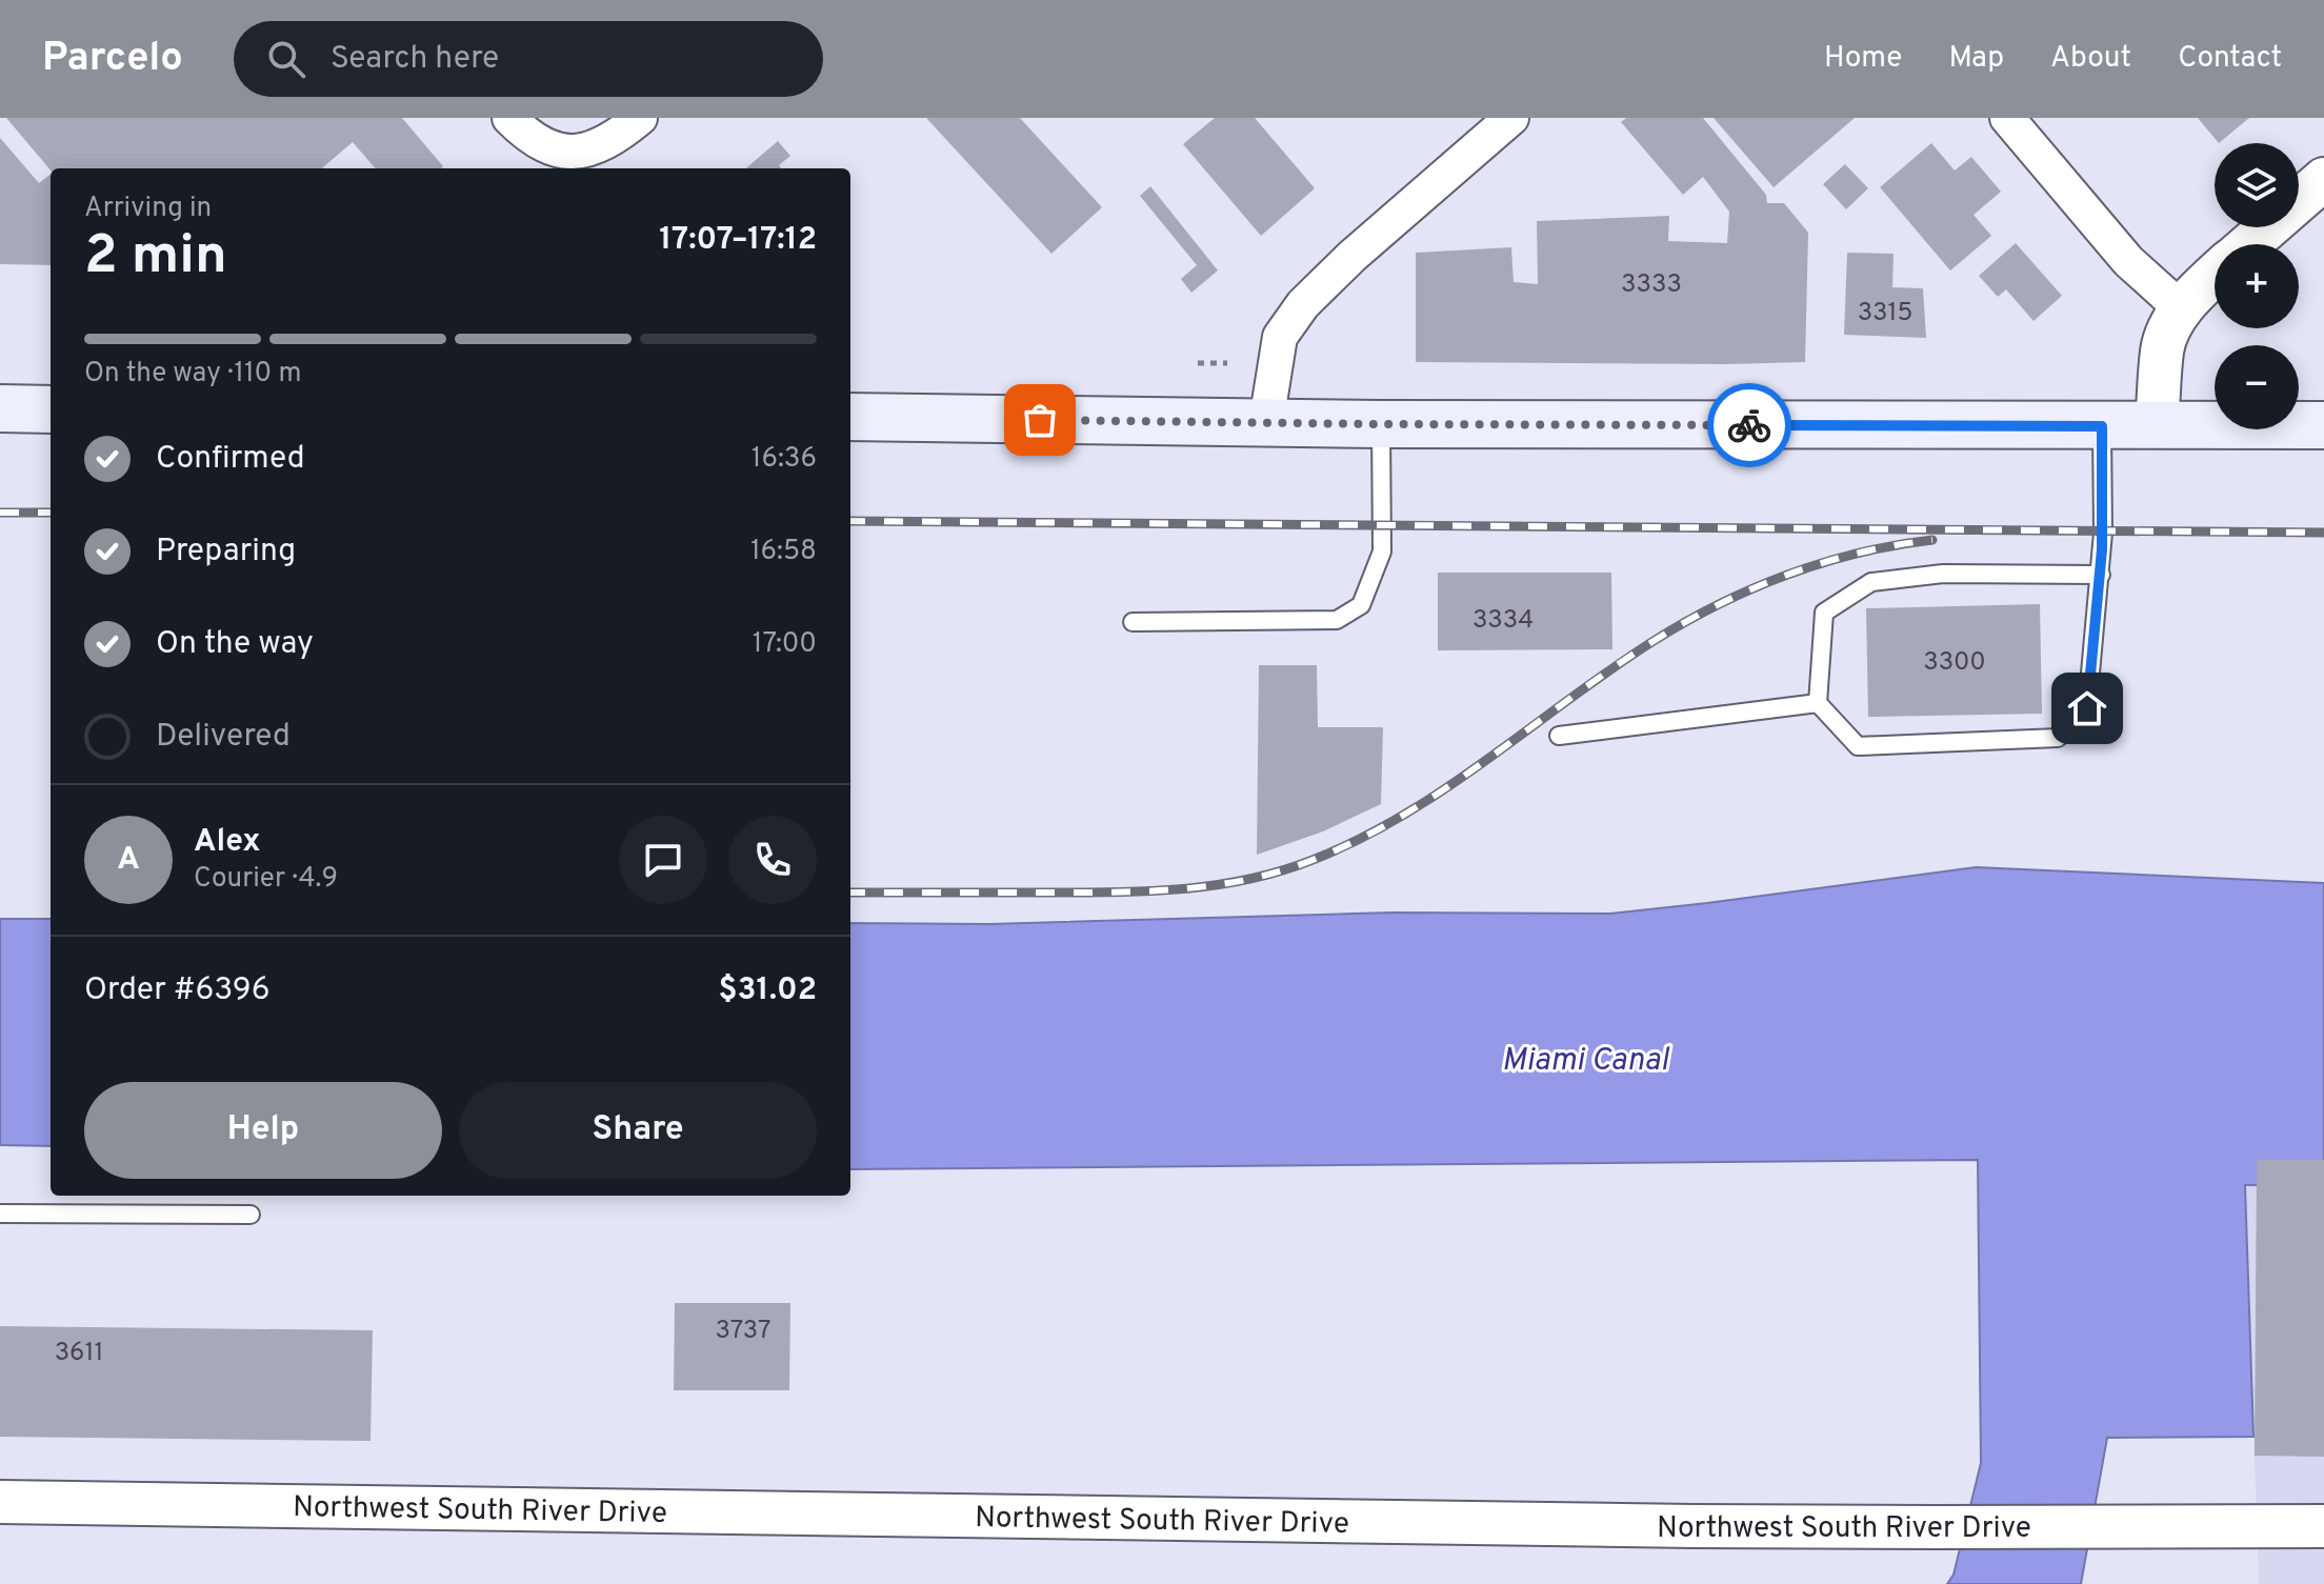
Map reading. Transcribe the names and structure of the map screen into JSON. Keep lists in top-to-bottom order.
{
  "streets": {
    "street": ["Northwest South River Drive"]
  },
  "water": ["Miami Canal"],
  "house_numbers": [
    "3333",
    "3315",
    "3334",
    "3300",
    "3737",
    "3611"
  ],
  "page": {
    "header": "Parcelo",
    "search": "Search here",
    "nav": [
      "Home",
      "Map",
      "About",
      "Contact"
    ],
    "map_buttons": ["+", "−"],
    "heading": ["2 min", "Arriving in", "17:07–17:12"],
    "panel": [
      "Alex",
      "Courier · 4.9",
      "Order #6396",
      "$31.02"
    ],
    "bar": "On the way · 110 m",
    "list": [
      ["Confirmed", "16:36"],
      ["Preparing", "16:58"],
      ["On the way", "17:00"],
      "Delivered"
    ],
    "round": "A",
    "buttons": ["Help", "Share"]
  }
}
